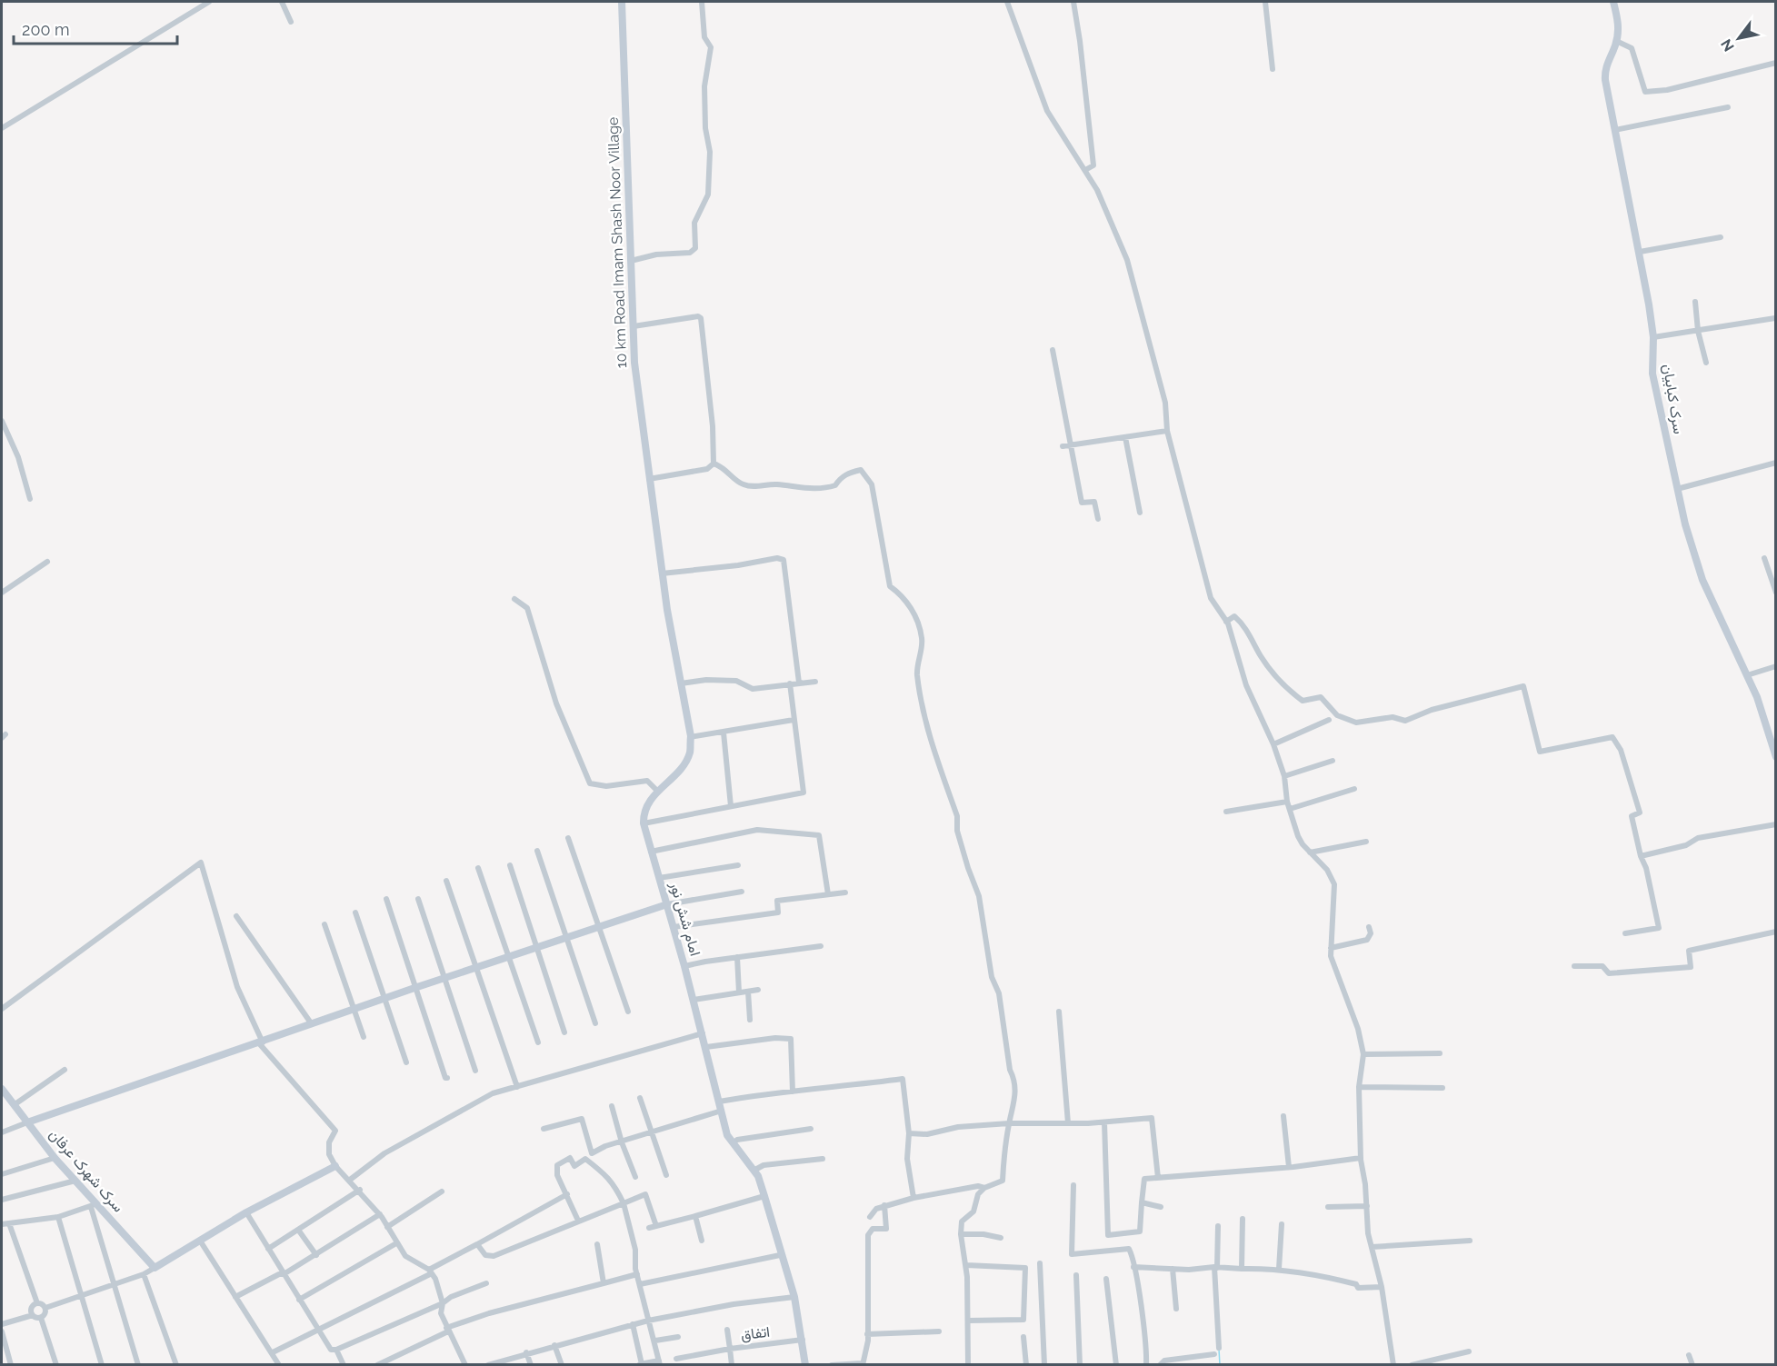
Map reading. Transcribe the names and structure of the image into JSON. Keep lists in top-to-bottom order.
{
  "streets": {
    "street": [
      "10 km Road Imam Shash Noor Village",
      "سرک کبابیان",
      "امام شش نور",
      "سرک شهرک عرفان",
      "اتفاق"
    ]
  },
  "crossings": [
    ["امام شش نور", "اتفاق"]
  ],
  "scale_bar": "200 m",
  "north": "bottom left"
}
